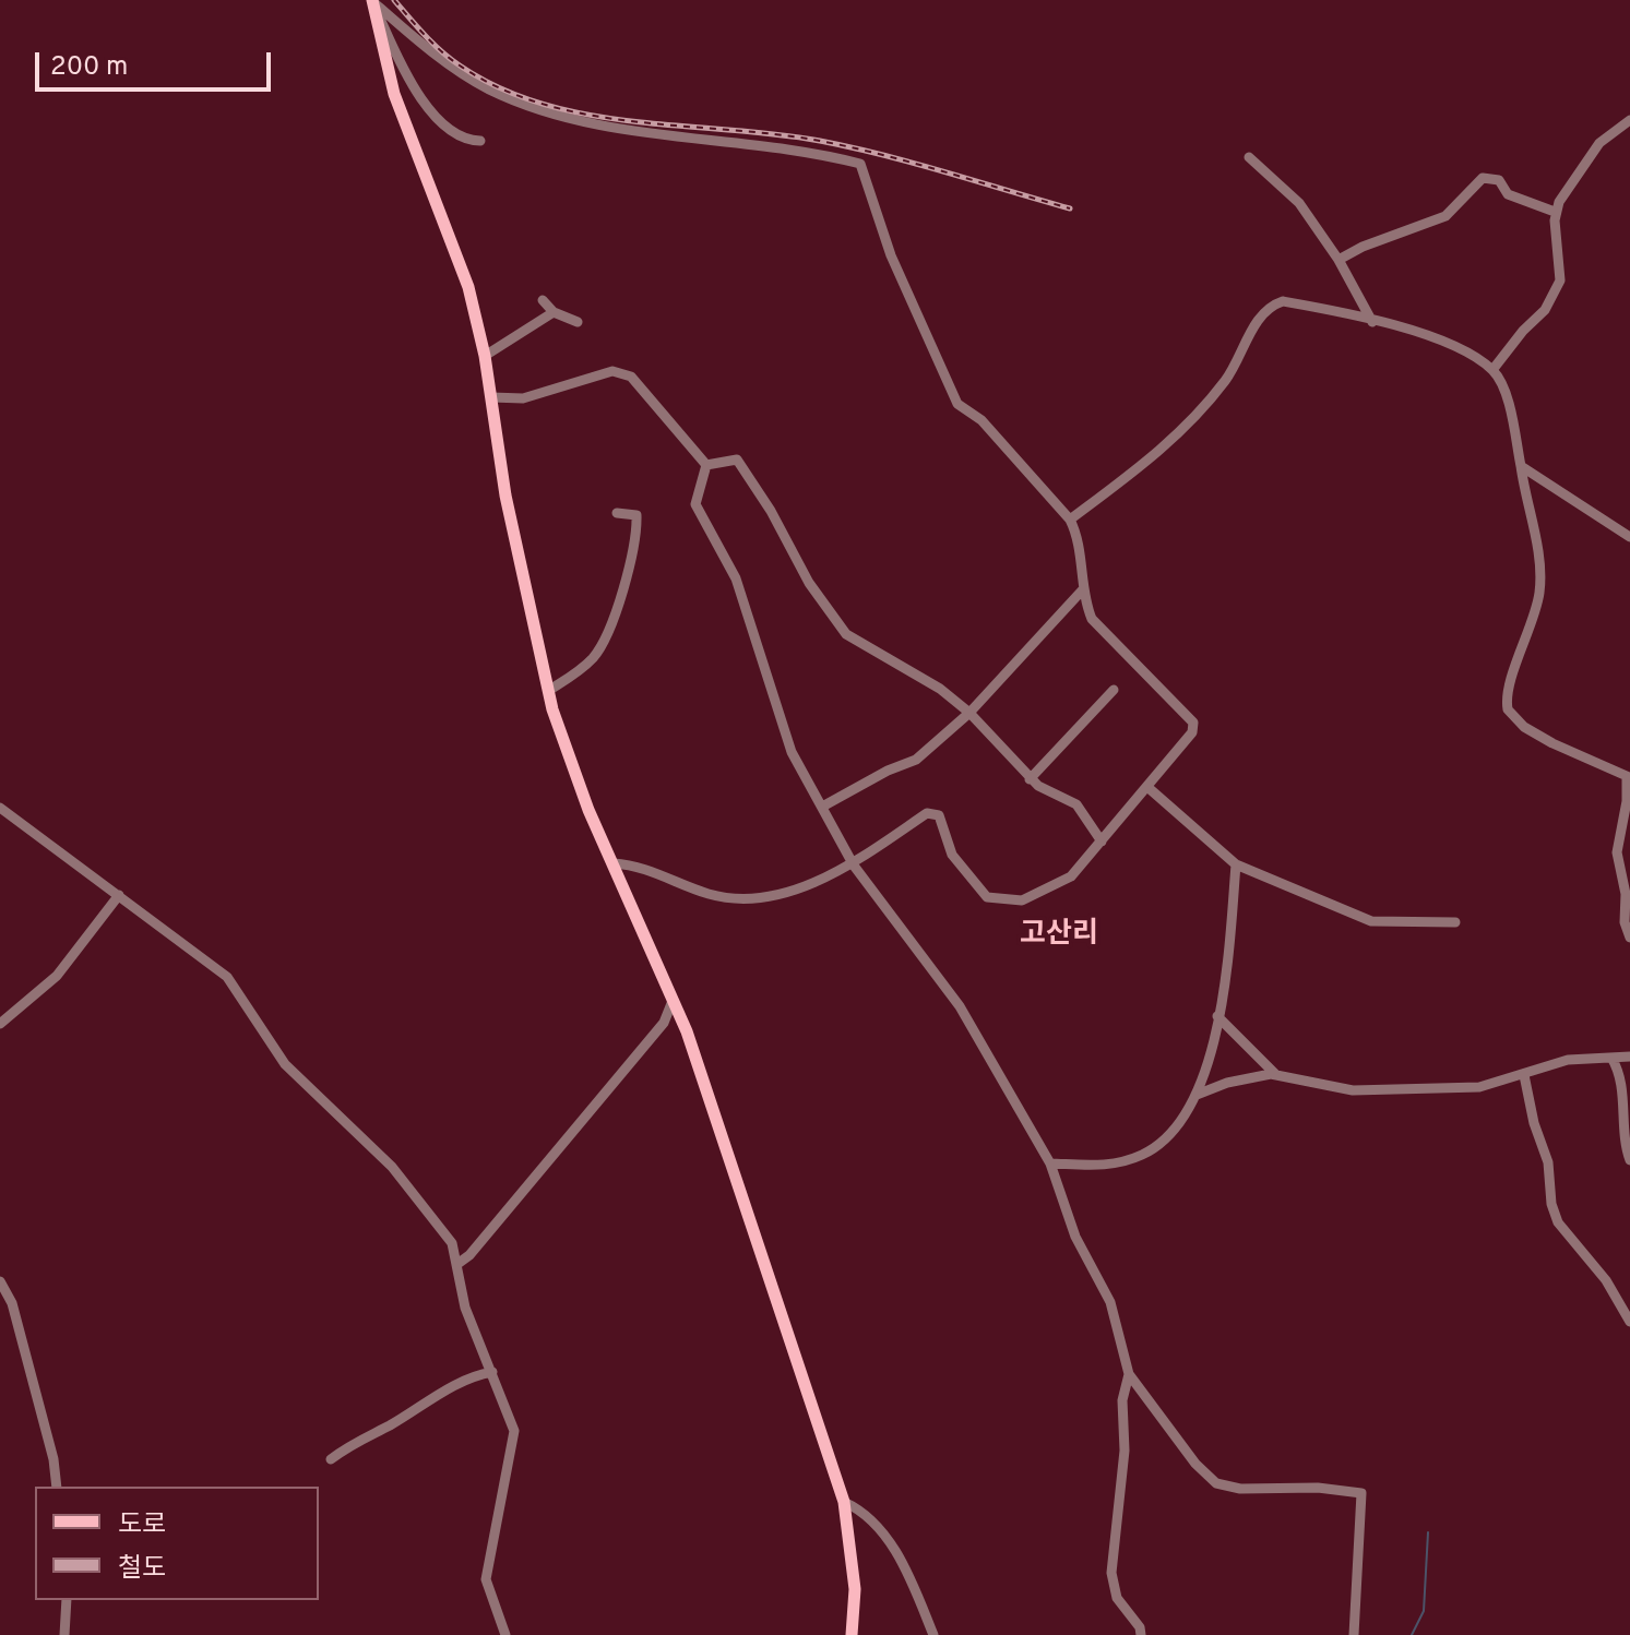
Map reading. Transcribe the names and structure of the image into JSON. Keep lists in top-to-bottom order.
{
  "districts": ["고산리"],
  "legend": ["도로", "철도"],
  "scale_bar": "200 m"
}
